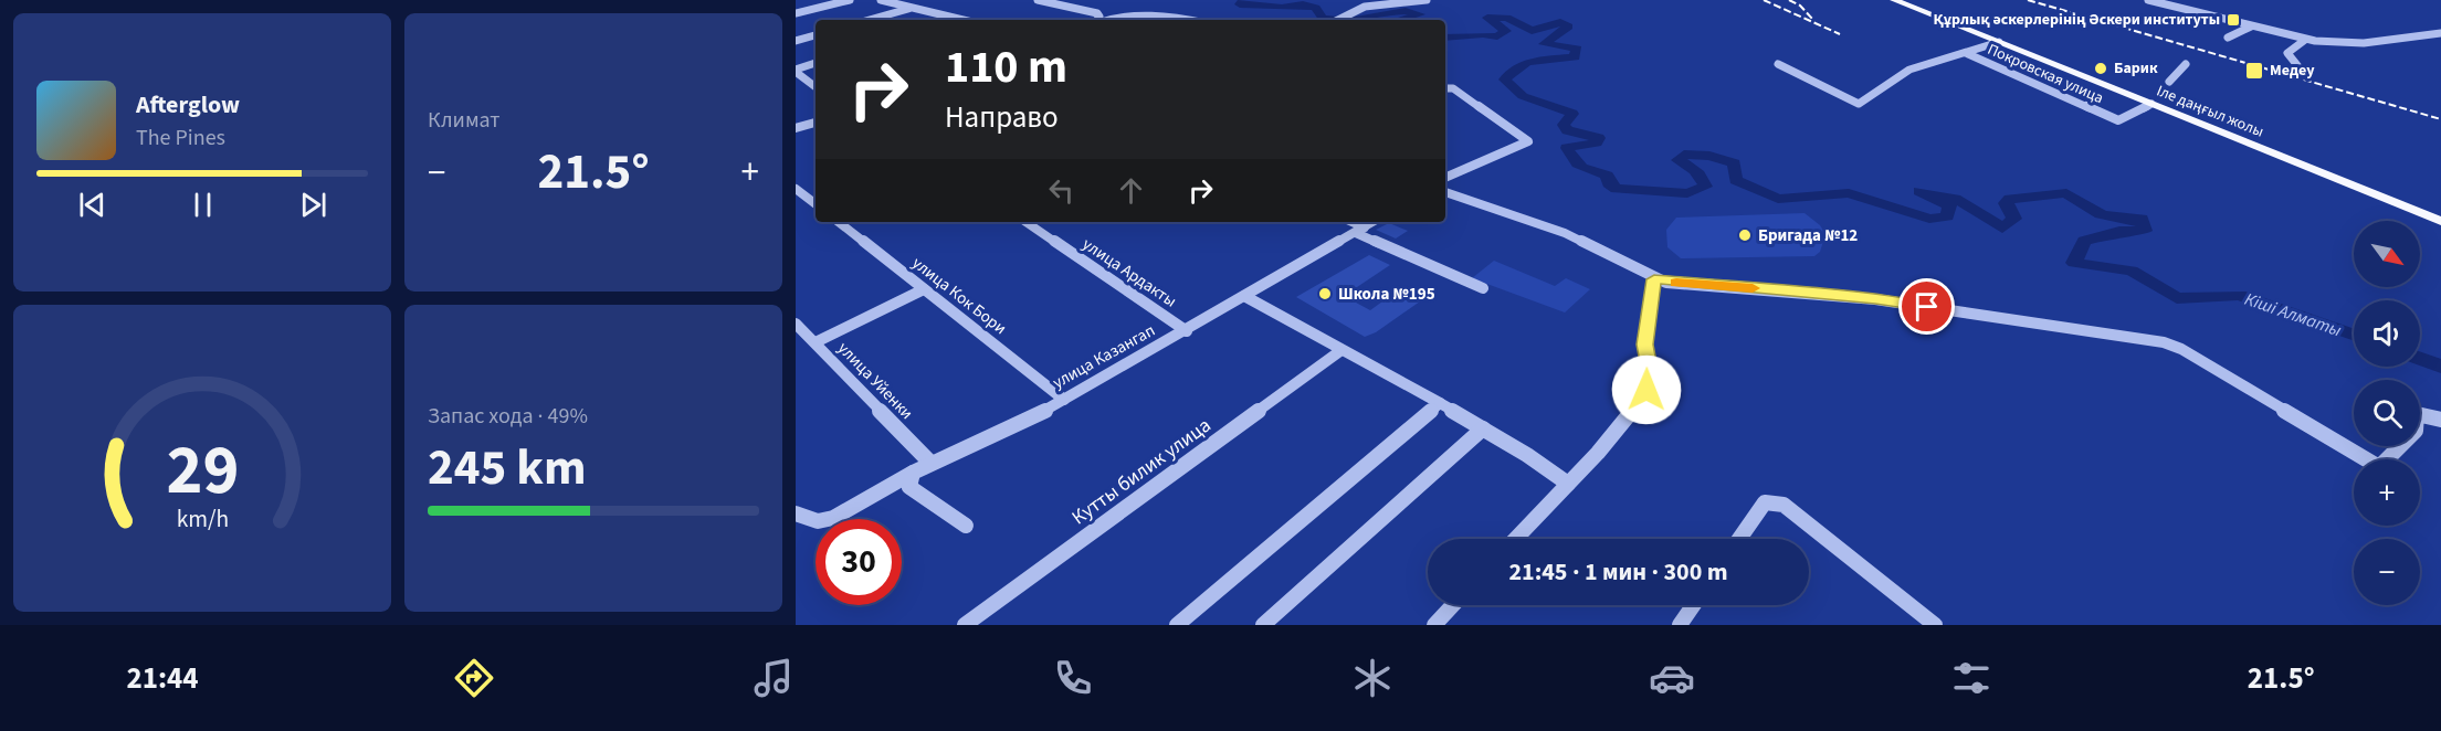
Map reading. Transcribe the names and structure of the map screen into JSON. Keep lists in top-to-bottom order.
{
  "streets": {
    "main road": ["Іле даңғыл жолы"],
    "street": [
      "Покровская улица",
      "улица Ардакты",
      "улица Кок Бори",
      "улица Казангап",
      "улица Уйенки",
      "Кутты билик улица"
    ]
  },
  "crossings": [
    ["Покровская улица", "Іле даңғыл жолы"],
    ["улица Ардакты", "улица Казангап"],
    ["улица Кок Бори", "улица Казангап"],
    ["улица Казангап", "улица Уйенки"]
  ],
  "water": ["Кіші Алматы"],
  "places": {
    "transit": ["Құрлық әскерлерінің Әскери институты", "Медеу"],
    "other": ["Барик", "Бригада №12", "Школа №195"]
  },
  "north": "bottom right",
  "page": {
    "tile": [
      "Климат",
      ["Запас хода · 49%", "245 km"]
    ],
    "turn": ["110 m", "Направо"],
    "song": ["Afterglow", "The Pines"],
    "heat": ["−", "21.5°", "+"],
    "map_buttons": ["+", "−"],
    "limit": "30",
    "trip": "21:45 · 1 мин · 300 m",
    "tabs": ["21:44", "21.5°"],
    "gauge": ["29", "km/h"]
  }
}
